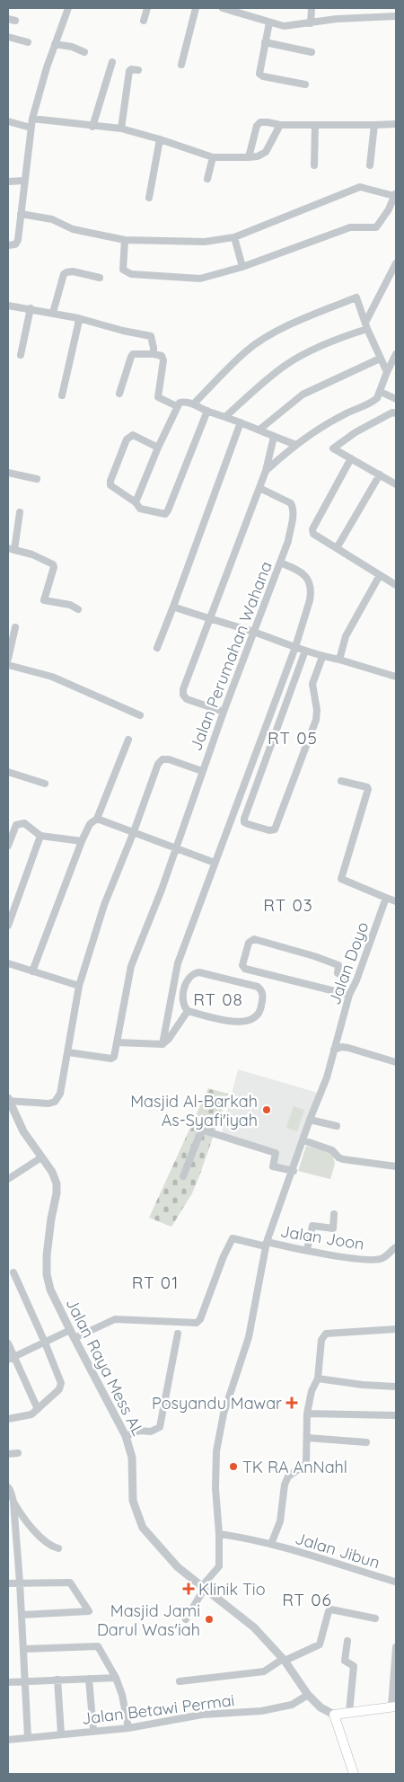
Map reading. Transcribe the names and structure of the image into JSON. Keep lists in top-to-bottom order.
{
  "streets": {
    "street": [
      "Jalan Perumahan Wahana",
      "Jalan Doyo",
      "Jalan Joon",
      "Jalan Raya Mess AL",
      "Jalan Jibun",
      "Jalan Betawi Permai"
    ]
  },
  "crossings": [
    ["Jalan Doyo", "Jalan Joon"],
    ["Jalan Doyo", "Jalan Raya Mess AL"],
    ["Jalan Doyo", "Jalan Jibun"],
    ["Jalan Joon", "Jalan Raya Mess AL"],
    ["Jalan Raya Mess AL", "Jalan Betawi Permai"]
  ],
  "districts": [
    "RT 05",
    "RT 03",
    "RT 08",
    "RT 01",
    "RT 06"
  ],
  "places": {
    "other": ["Masjid Al-Barkah As-Syafi'iyah", "TK RA AnNahl", "Masjid Jami Darul Was'iah"],
    "health": ["Posyandu Mawar", "Klinik Tio"]
  }
}
